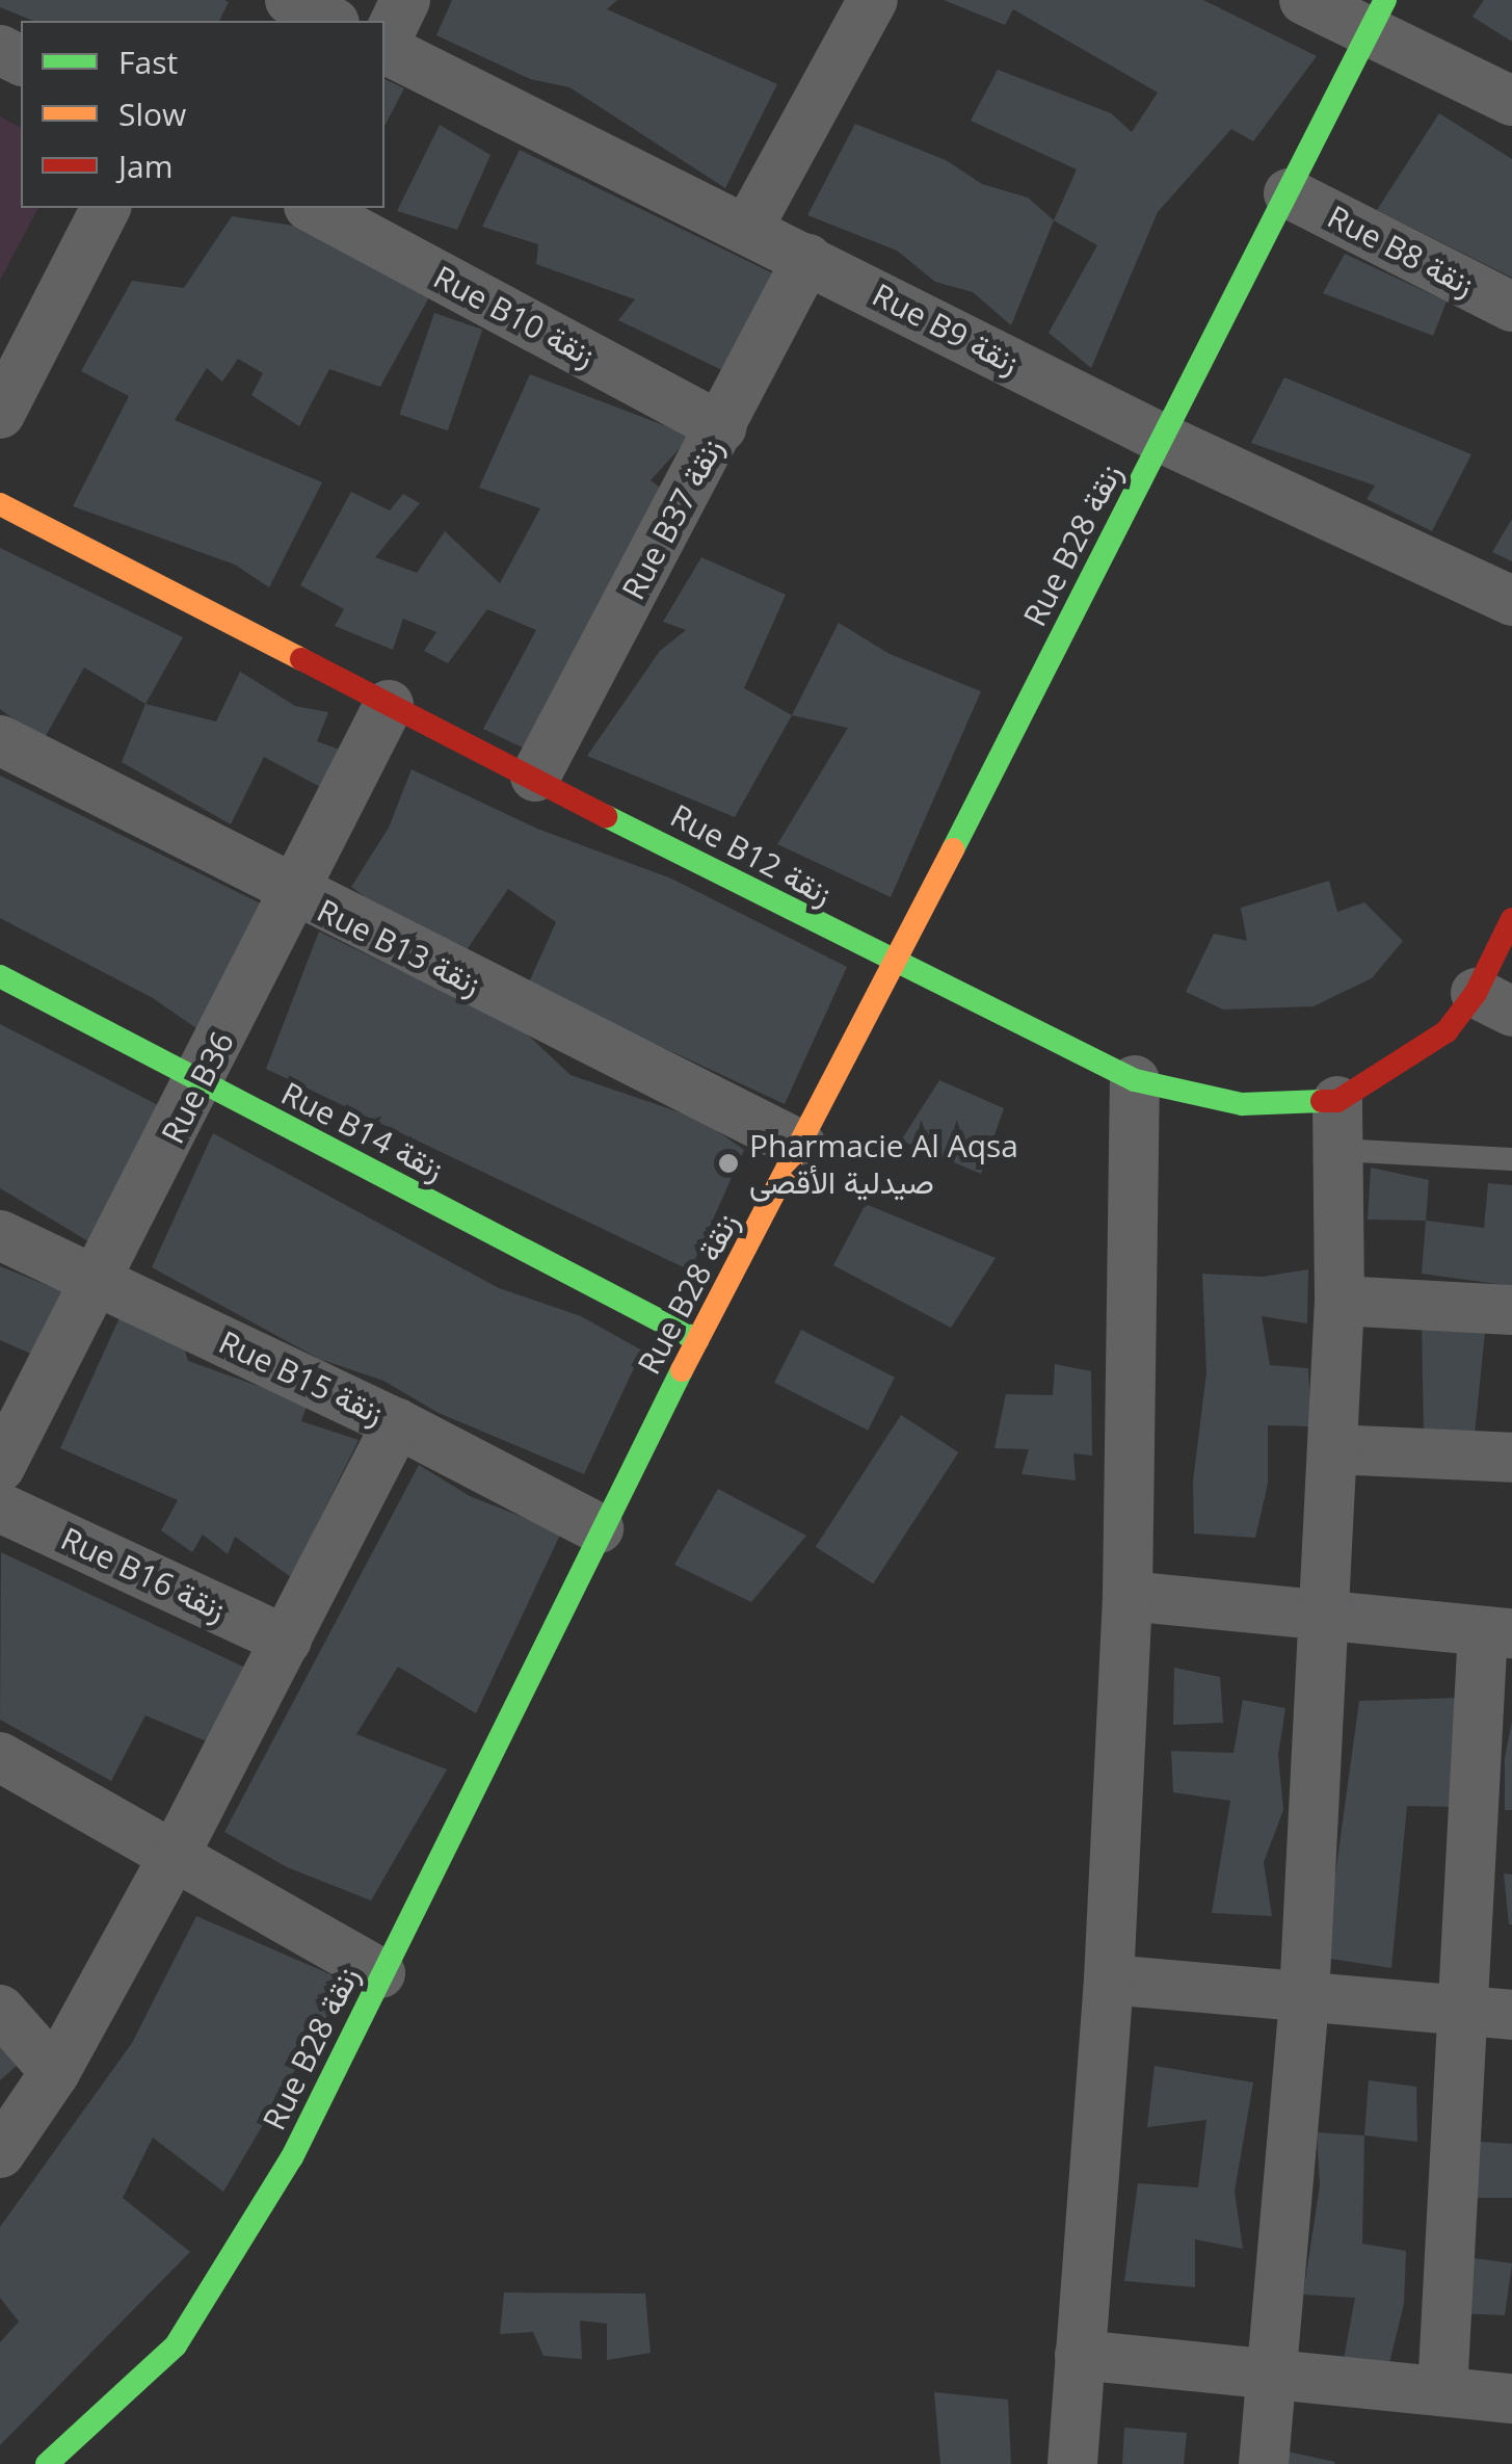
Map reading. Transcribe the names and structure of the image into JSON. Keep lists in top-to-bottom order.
{
  "streets": {
    "street": [
      "Rue B8 زنقة",
      "Rue B10 زنقة",
      "Rue B9 زنقة",
      "Rue B37 زنقة",
      "Rue B28 زنقة",
      "Rue B12 زنقة",
      "Rue B13 زنقة",
      "Rue B36",
      "Rue B14 زنقة",
      "Rue B15 زنقة",
      "Rue B16 زنقة"
    ]
  },
  "crossings": [
    ["Rue B8 زنقة", "Rue B28 زنقة"],
    ["Rue B10 زنقة", "Rue B37 زنقة"],
    ["Rue B9 زنقة", "Rue B37 زنقة"],
    ["Rue B9 زنقة", "Rue B28 زنقة"],
    ["Rue B37 زنقة", "Rue B12 زنقة"],
    ["Rue B28 زنقة", "Rue B12 زنقة"],
    ["Rue B28 زنقة", "Rue B13 زنقة"],
    ["Rue B28 زنقة", "Rue B14 زنقة"],
    ["Rue B28 زنقة", "Rue B15 زنقة"],
    ["Rue B12 زنقة", "Rue B36"],
    ["Rue B13 زنقة", "Rue B36"],
    ["Rue B36", "Rue B14 زنقة"],
    ["Rue B36", "Rue B15 زنقة"]
  ],
  "places": ["Pharmacie Al Aqsa صيدلية الأقصى"],
  "legend": ["Fast", "Slow", "Jam"]
}
